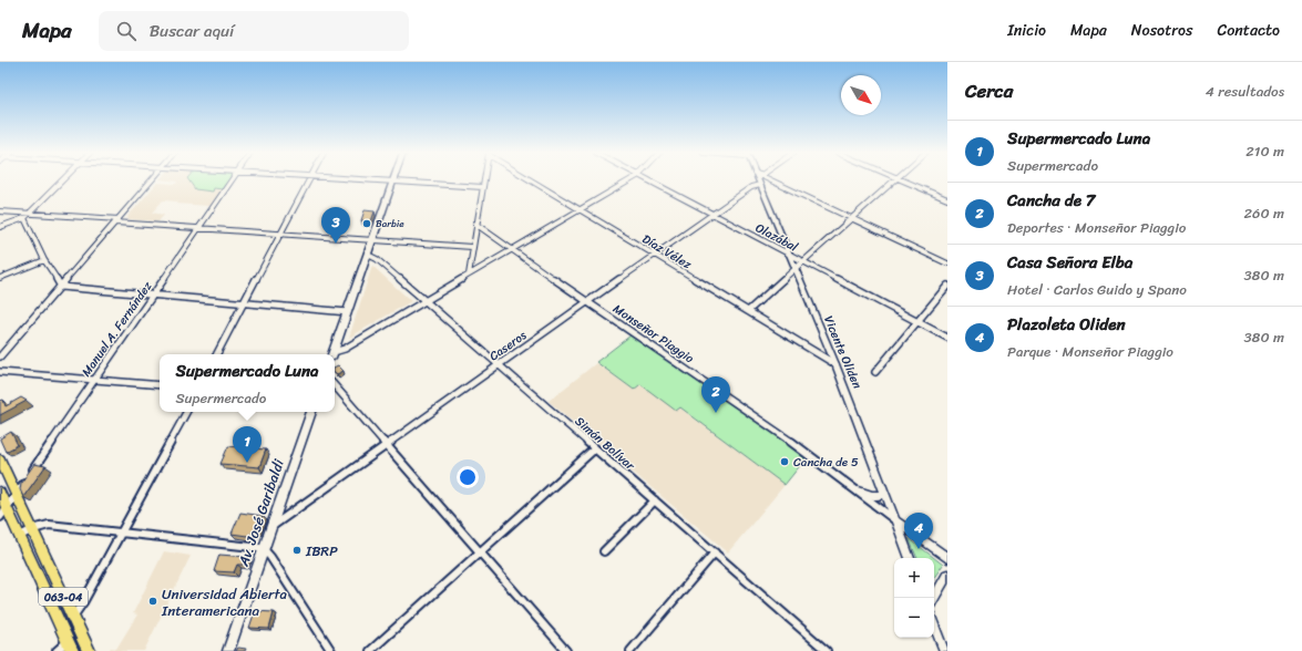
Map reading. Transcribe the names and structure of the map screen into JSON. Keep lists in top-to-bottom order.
{
  "streets": {
    "main road": ["Av. José Garibaldi", "063-04"],
    "street": [
      "Olazábal",
      "Díaz Vélez",
      "Manuel A. Fernández",
      "Monseñor Piaggio",
      "Caseros",
      "Vicente Oliden",
      "Simón Bolívar"
    ]
  },
  "crossings": [
    ["Olazábal", "Caseros"],
    ["Olazábal", "Vicente Oliden"],
    ["Díaz Vélez", "Caseros"],
    ["Díaz Vélez", "Vicente Oliden"],
    ["Monseñor Piaggio", "Caseros"],
    ["Monseñor Piaggio", "Vicente Oliden"],
    ["Caseros", "Simón Bolívar"],
    ["Caseros", "Av. José Garibaldi"]
  ],
  "places": [
    "Barbie",
    "Cancha de 5",
    "IBRP",
    "Universidad Abierta Interamericana"
  ],
  "north": "bottom right",
  "page": {
    "header": "Mapa",
    "search": "Buscar aquí",
    "nav": [
      "Inicio",
      "Mapa",
      "Nosotros",
      "Contacto"
    ],
    "heading": ["Cerca", "4 resultados"],
    "list": [
      {
        "mark": "1",
        "name": "Supermercado Luna",
        "note": "Supermercado",
        "value": "210 m"
      },
      {
        "mark": "2",
        "name": "Cancha de 7",
        "note": "Deportes · Monseñor Piaggio",
        "value": "260 m"
      },
      {
        "mark": "3",
        "name": "Casa Señora Elba",
        "note": "Hotel · Carlos Guido y Spano",
        "value": "380 m"
      },
      {
        "mark": "4",
        "name": "Plazoleta Oliden",
        "note": "Parque · Monseñor Piaggio",
        "value": "380 m"
      }
    ],
    "pins": [
      "3",
      "2",
      "1",
      "4"
    ],
    "popup": ["Supermercado Luna", "Supermercado"],
    "map_buttons": ["+", "−"]
  }
}
